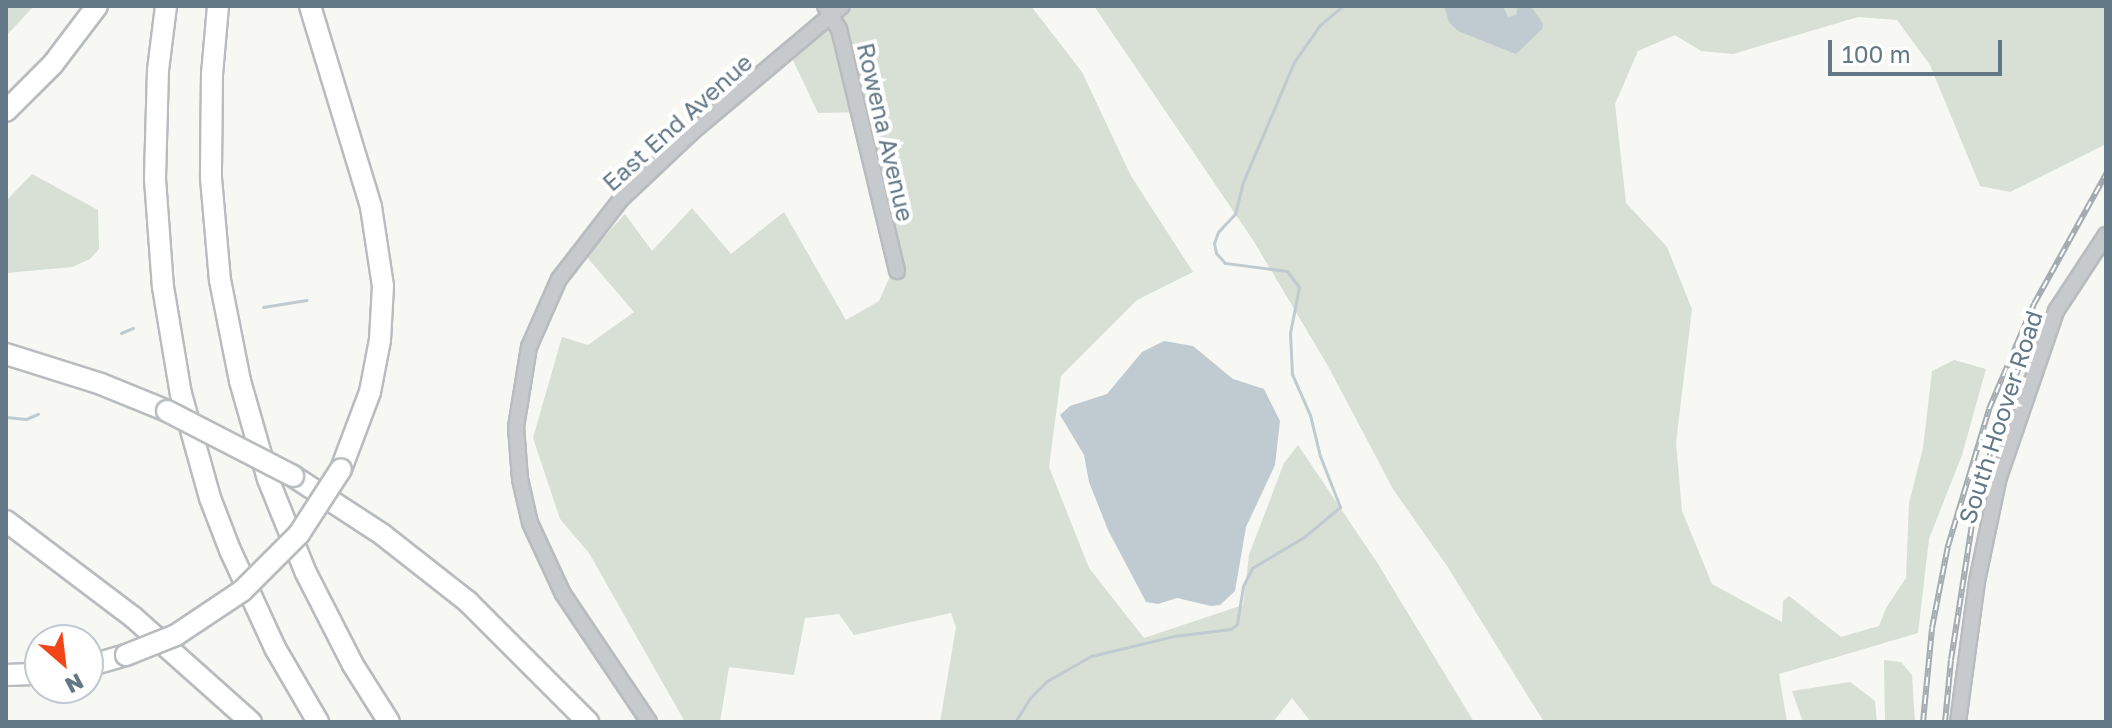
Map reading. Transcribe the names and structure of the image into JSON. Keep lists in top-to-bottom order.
{
  "streets": {
    "street": ["East End Avenue", "Rowena Avenue", "South Hoover Road"]
  },
  "crossings": [
    ["East End Avenue", "Rowena Avenue"]
  ],
  "scale_bar": "100 m",
  "north": "bottom right"
}
